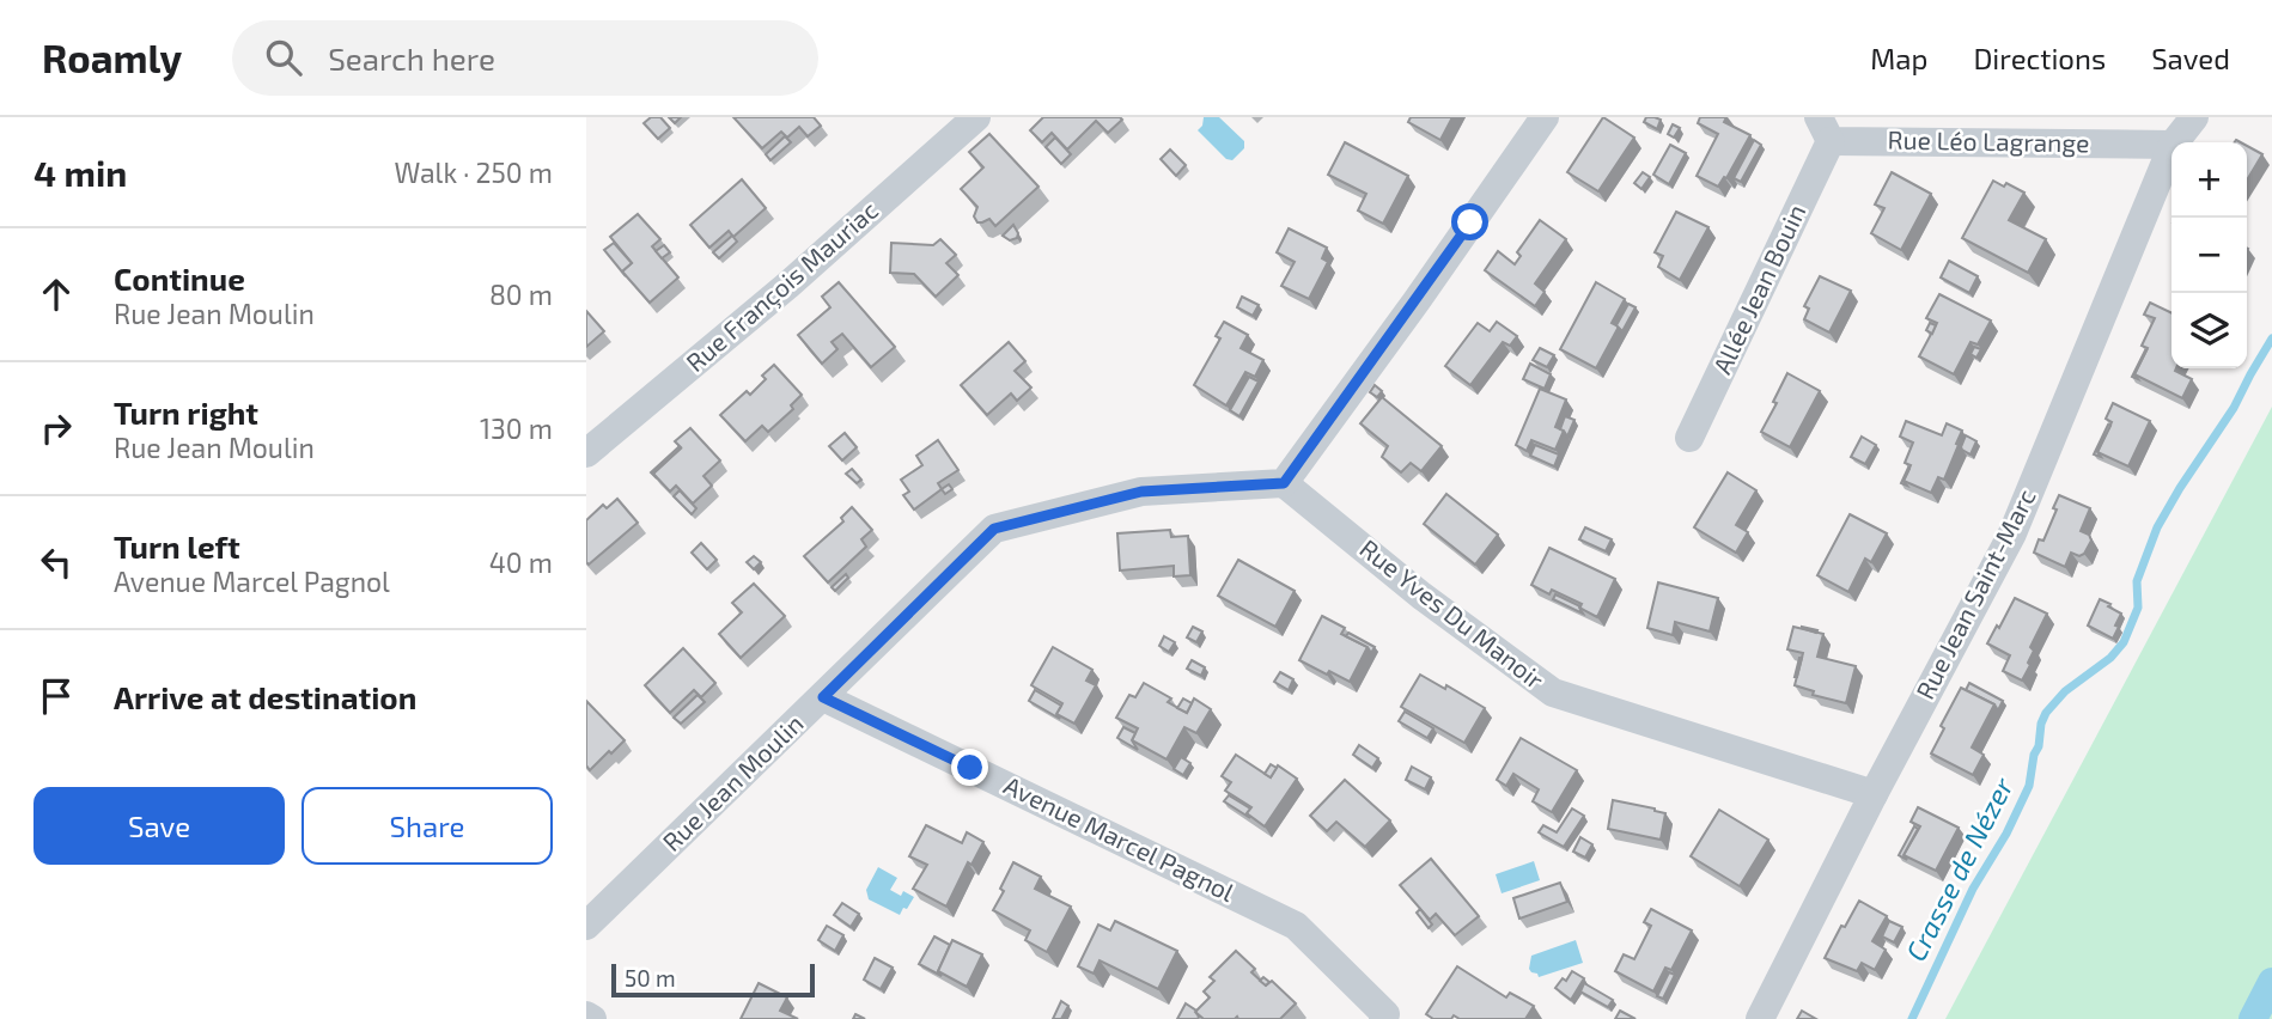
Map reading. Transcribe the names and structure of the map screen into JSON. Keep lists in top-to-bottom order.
{
  "streets": {
    "street": [
      "Rue Léo Lagrange",
      "Rue François Mauriac",
      "Allée Jean Bouin",
      "Rue Jean Saint-Marc",
      "Rue Yves Du Manoir",
      "Rue Jean Moulin",
      "Avenue Marcel Pagnol"
    ]
  },
  "crossings": [
    ["Rue Léo Lagrange", "Allée Jean Bouin"],
    ["Rue Jean Saint-Marc", "Rue Yves Du Manoir"],
    ["Rue Yves Du Manoir", "Rue Jean Moulin"],
    ["Rue Jean Moulin", "Avenue Marcel Pagnol"]
  ],
  "water": ["Crasse de Nézer"],
  "scale_bar": "50 m",
  "page": {
    "header": "Roamly",
    "search": "Search here",
    "nav": ["Map", "Directions", "Saved"],
    "heading": ["4 min", "Walk · 250 m"],
    "map_buttons": ["+", "−"],
    "list": [
      ["Continue", "Rue Jean Moulin", "80 m"],
      ["Turn right", "Rue Jean Moulin", "130 m"],
      ["Turn left", "Avenue Marcel Pagnol", "40 m"],
      "Arrive at destination"
    ],
    "buttons": ["Save", "Share"],
    "scale": "50 m"
  }
}
